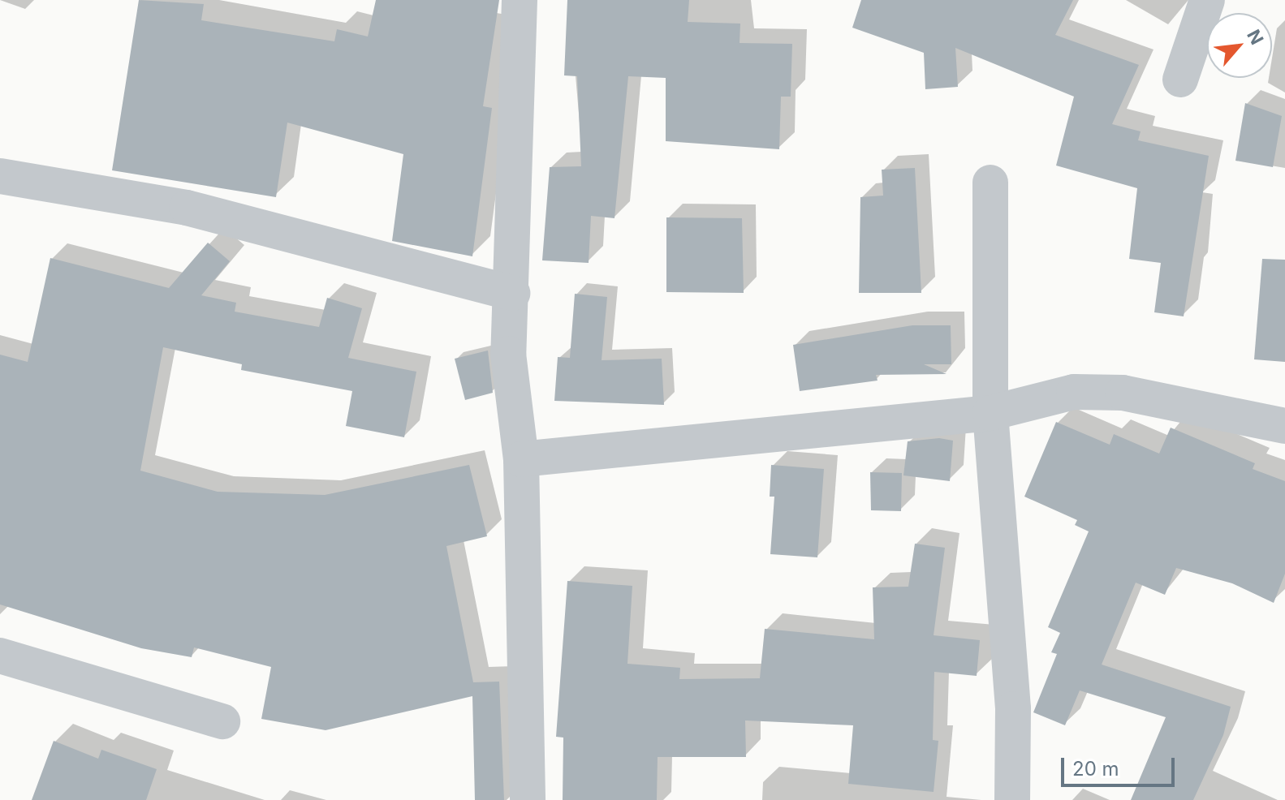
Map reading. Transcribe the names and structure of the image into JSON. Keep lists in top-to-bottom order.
{
  "scale_bar": "20 m",
  "north": "top right"
}
